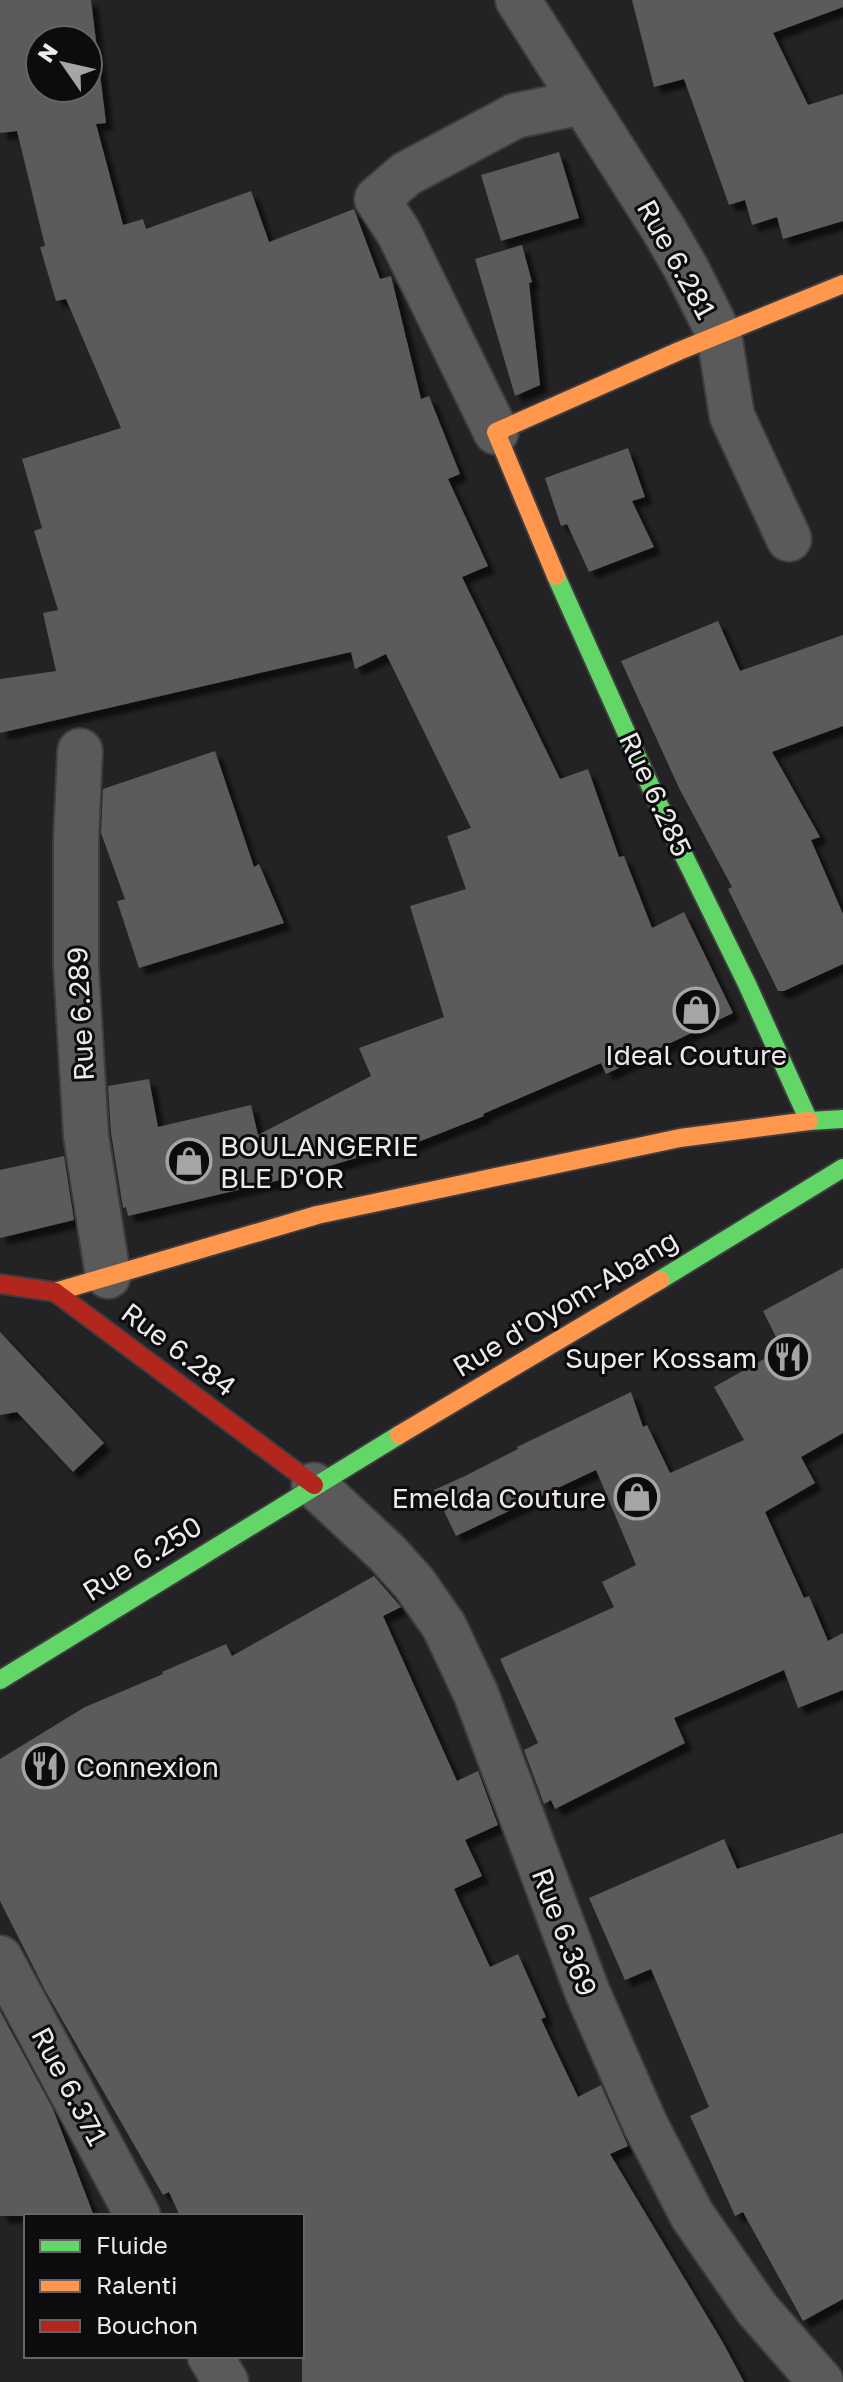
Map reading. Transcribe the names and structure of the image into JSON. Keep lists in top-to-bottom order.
{
  "streets": {
    "street": [
      "Rue 6.281",
      "Rue 6.285",
      "Rue 6.289",
      "Rue d'Oyom-Abang",
      "Rue 6.284",
      "Rue 6.250",
      "Rue 6.369",
      "Rue 6.371"
    ]
  },
  "crossings": [
    ["Rue 6.281", "Rue 6.285"],
    ["Rue d'Oyom-Abang", "Rue 6.284"],
    ["Rue d'Oyom-Abang", "Rue 6.250"],
    ["Rue d'Oyom-Abang", "Rue 6.369"],
    ["Rue 6.284", "Rue 6.250"],
    ["Rue 6.284", "Rue 6.369"],
    ["Rue 6.250", "Rue 6.369"]
  ],
  "places": {
    "shop": ["Ideal Couture", "BOULANGERIE BLE D'OR", "Emelda Couture"],
    "restaurant": ["Super Kossam", "Connexion"]
  },
  "legend": ["Fluide", "Ralenti", "Bouchon"],
  "north": "top left"
}
